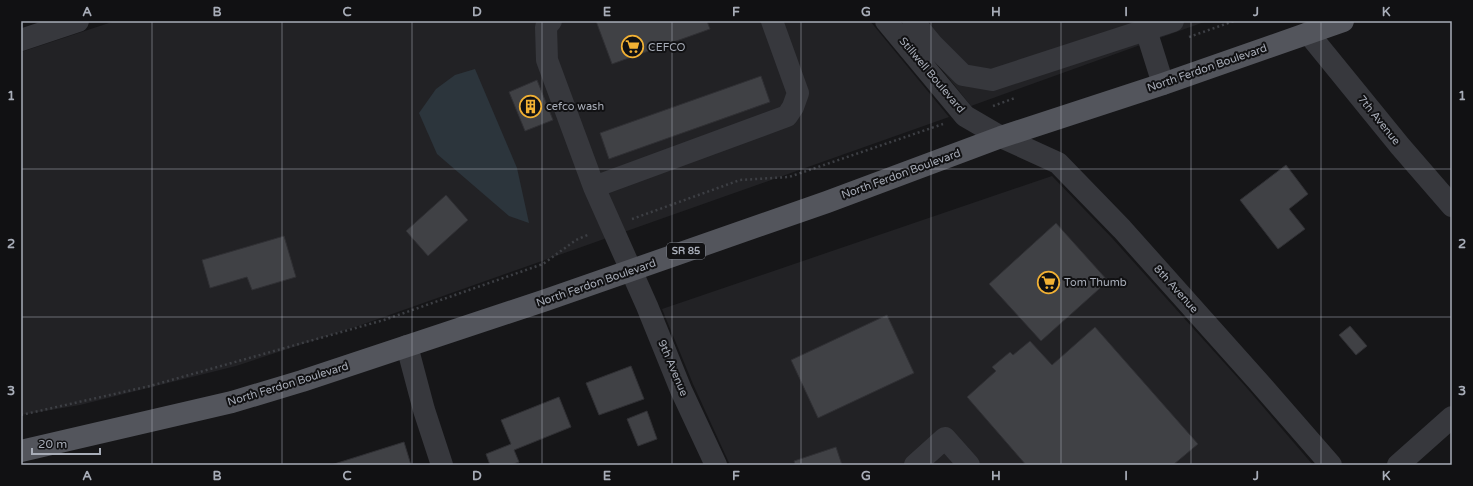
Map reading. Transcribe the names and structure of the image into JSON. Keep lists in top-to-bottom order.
{
  "streets": {
    "main road": ["North Ferdon Boulevard", "SR 85"],
    "street": [
      "Stillwell Boulevard",
      "7th Avenue",
      "8th Avenue",
      "9th Avenue"
    ]
  },
  "crossings": [
    ["North Ferdon Boulevard", "Stillwell Boulevard"],
    ["North Ferdon Boulevard", "7th Avenue"],
    ["North Ferdon Boulevard", "8th Avenue"],
    ["North Ferdon Boulevard", "9th Avenue"],
    ["Stillwell Boulevard", "8th Avenue"]
  ],
  "places": {
    "supermarket": ["CEFCO", "Tom Thumb"],
    "building": ["cefco wash"]
  },
  "scale_bar": "20 m",
  "grid": {
    "columns": [
      "A",
      "B",
      "C",
      "D",
      "E",
      "F",
      "G",
      "H",
      "I",
      "J",
      "K"
    ],
    "rows": ["1", "2", "3"]
  }
}
